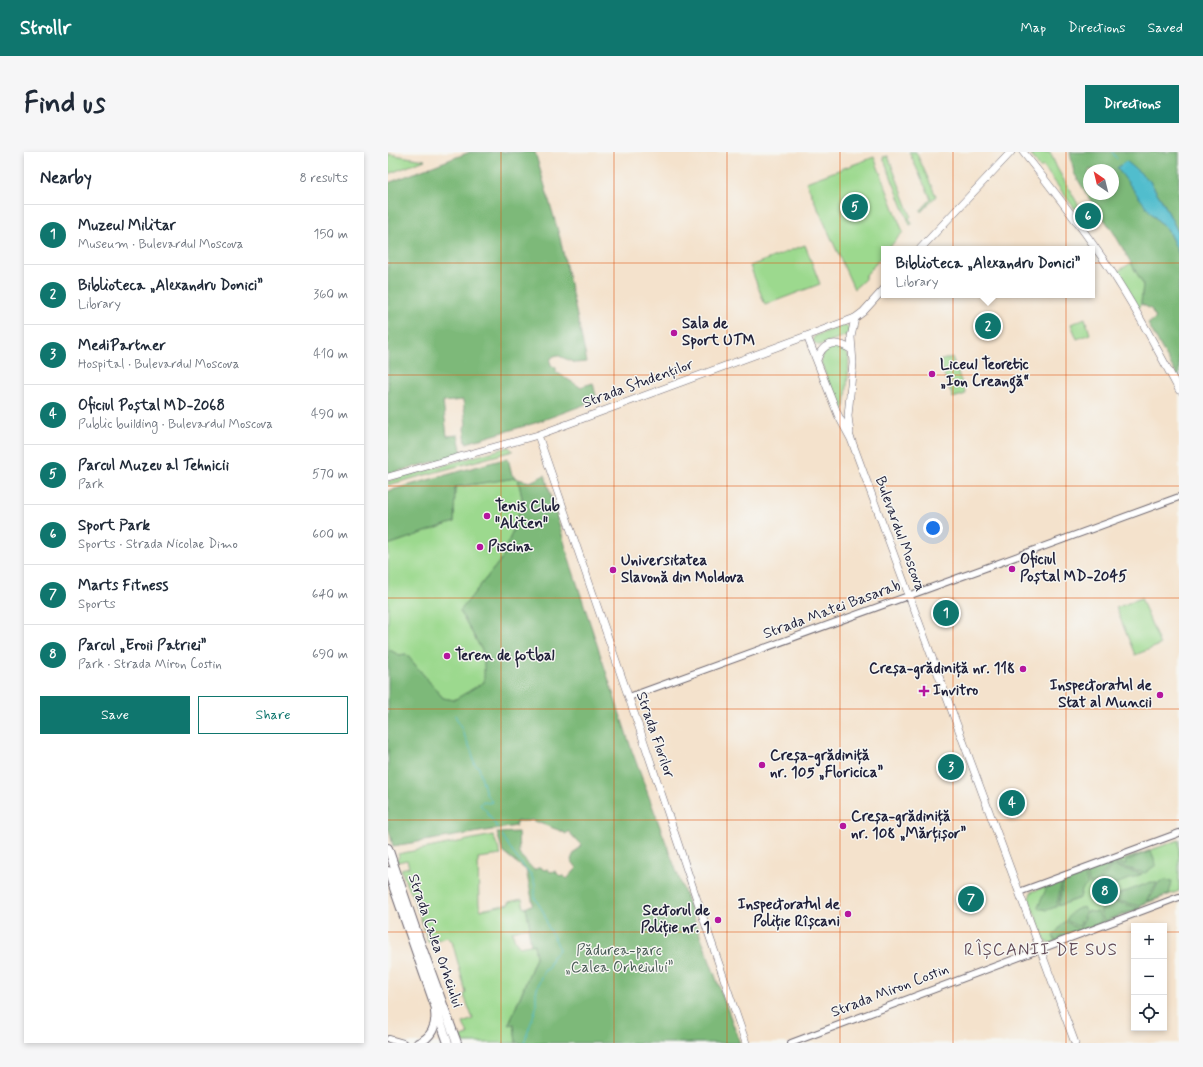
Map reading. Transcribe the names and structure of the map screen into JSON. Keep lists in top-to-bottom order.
{
  "streets": {
    "highway": ["Strada Calea Orheiului"],
    "main road": ["Strada Studenților", "Bulevardul Moscova", "Strada Florilor"],
    "street": ["Strada Matei Basarab", "Strada Miron Costin"]
  },
  "crossings": [
    ["Strada Studenților", "Bulevardul Moscova"],
    ["Strada Studenților", "Strada Florilor"],
    ["Bulevardul Moscova", "Strada Matei Basarab"],
    ["Bulevardul Moscova", "Strada Miron Costin"],
    ["Strada Matei Basarab", "Strada Florilor"]
  ],
  "districts": ["RÎȘCANII DE SUS"],
  "parks": ["Pădurea-parc „Calea Orheiului”"],
  "places": {
    "other": [
      "Sala de Sport UTM",
      "Liceul Teoretic „Ion Creangă“",
      "Tenis Club \"Aliten\"",
      "Piscina",
      "Oficiul Poștal MD-2045",
      "Universitatea Slavonă din Moldova",
      "Teren de fotbal",
      "Creșa-grădiniță nr. 118",
      "Inspectoratul de Stat al Muncii",
      "Creșa-grădiniță nr. 105 „Floricica”",
      "Creșa-grădiniță nr. 108 „Mărțișor”",
      "Inspectoratul de Poliție Rîșcani",
      "Sectorul de Poliție nr. 1"
    ],
    "health": ["Invitro"]
  },
  "north": "top left",
  "page": {
    "header": "Strollr",
    "nav": ["Map", "Directions", "Saved"],
    "buttons": [
      "Directions",
      ["Save", "Share"]
    ],
    "title": "Find us",
    "heading": ["Nearby", "8 results"],
    "pins": [
      "5",
      "6",
      "2",
      "1",
      "3",
      "4",
      "8",
      "7"
    ],
    "list": [
      {
        "mark": "1",
        "name": "Muzeul Militar",
        "note": "Museum · Bulevardul Moscova",
        "value": "150 m"
      },
      {
        "mark": "2",
        "name": "Biblioteca „Alexandru Donici”",
        "note": "Library",
        "value": "360 m"
      },
      {
        "mark": "3",
        "name": "MediPartner",
        "note": "Hospital · Bulevardul Moscova",
        "value": "410 m"
      },
      {
        "mark": "4",
        "name": "Oficiul Poștal MD-2068",
        "note": "Public building · Bulevardul Moscova",
        "value": "490 m"
      },
      {
        "mark": "5",
        "name": "Parcul Muzeu al Tehnicii",
        "note": "Park",
        "value": "570 m"
      },
      {
        "mark": "6",
        "name": "Sport Park",
        "note": "Sports · Strada Nicolae Dimo",
        "value": "600 m"
      },
      {
        "mark": "7",
        "name": "Marts Fitness",
        "note": "Sports",
        "value": "640 m"
      },
      {
        "mark": "8",
        "name": "Parcul „Eroii Patriei”",
        "note": "Park · Strada Miron Costin",
        "value": "690 m"
      }
    ],
    "popup": ["Biblioteca „Alexandru Donici”", "Library"],
    "map_buttons": ["+", "−"]
  }
}
